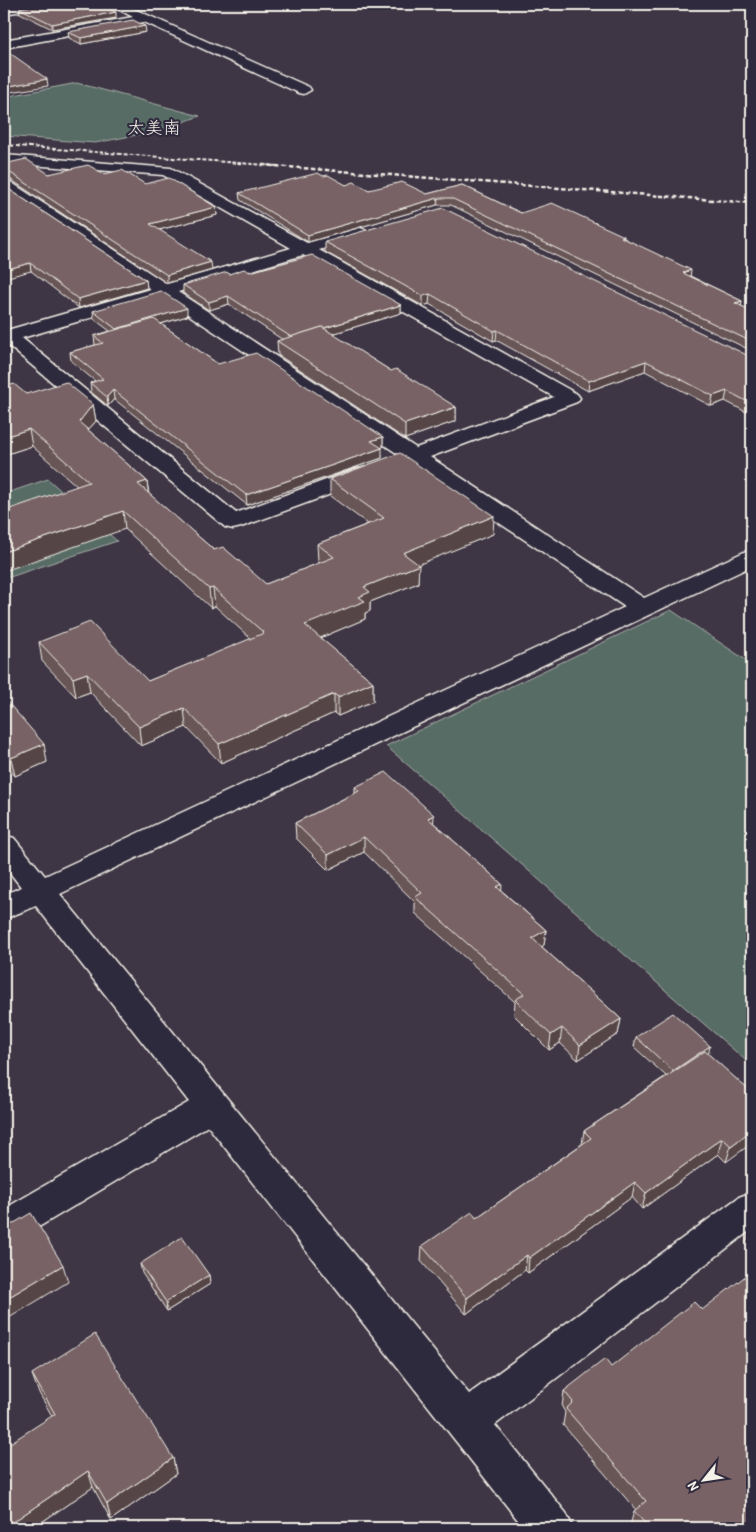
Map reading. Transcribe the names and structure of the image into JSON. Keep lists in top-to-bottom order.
{
  "districts": ["太美南"],
  "north": "bottom left"
}
